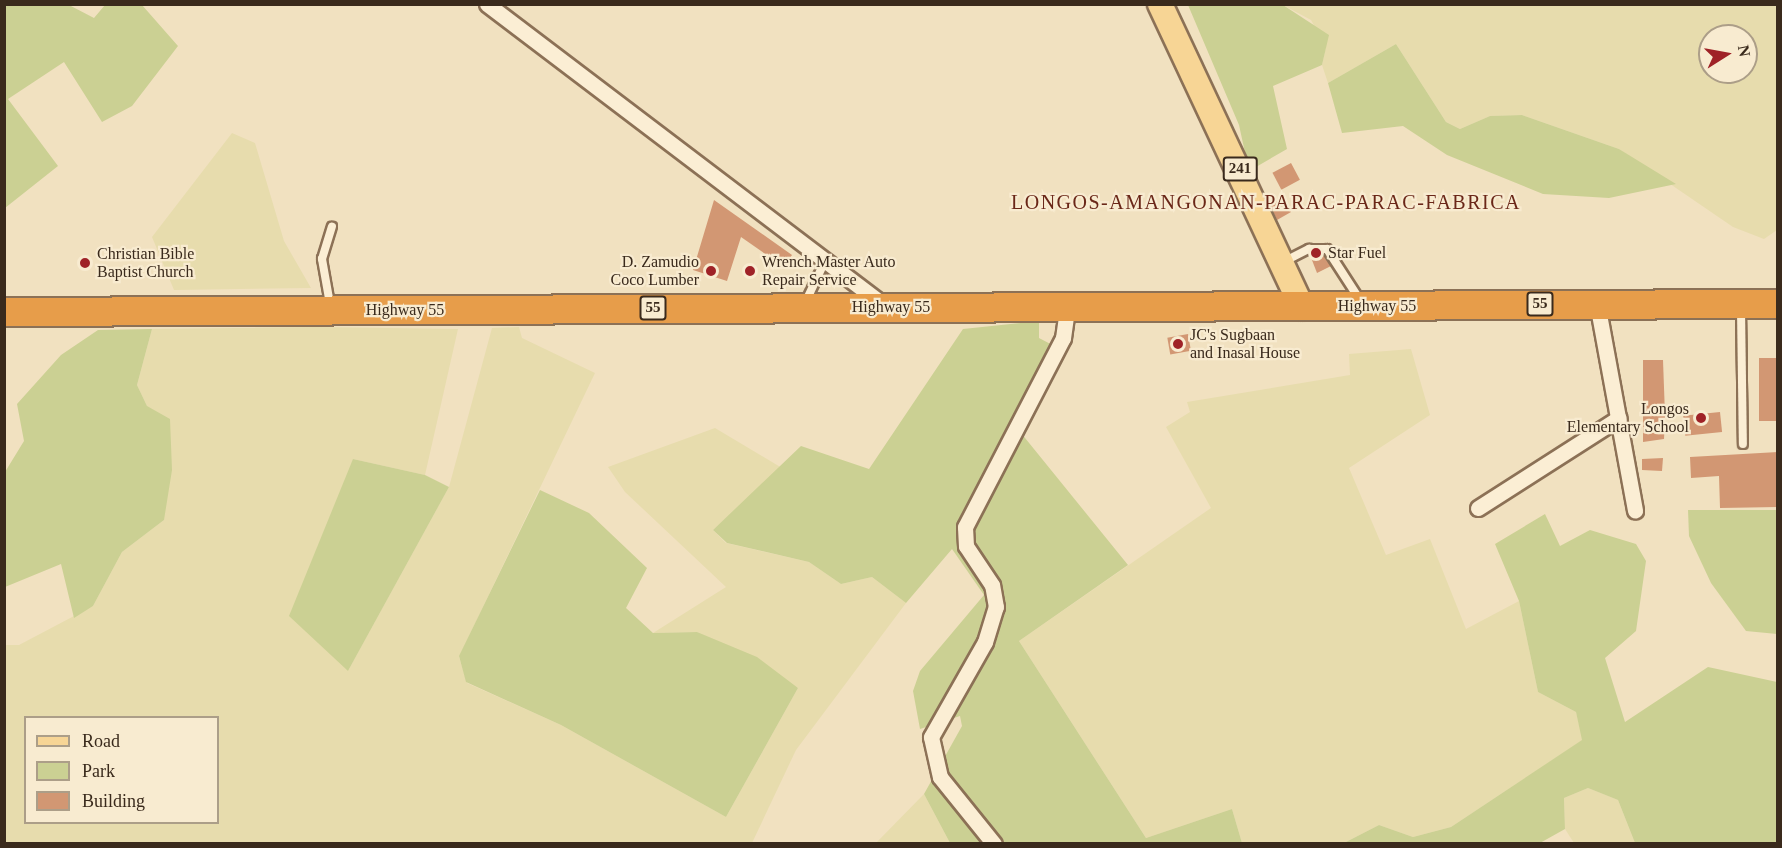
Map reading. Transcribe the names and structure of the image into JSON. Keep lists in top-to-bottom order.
{
  "streets": {
    "highway": ["55", "Highway 55"],
    "main road": ["241"]
  },
  "crossings": [
    ["241", "Highway 55"]
  ],
  "districts": ["LONGOS-AMANGONAN-PARAC‑PARAC-FABRICA"],
  "places": [
    "Star Fuel",
    "Christian Bible Baptist Church",
    "D. Zamudio Coco Lumber",
    "Wrench Master Auto Repair Service",
    "JC's Sugbaan and Inasal House",
    "Longos Elementary School"
  ],
  "legend": ["Road", "Park", "Building"],
  "north": "right"
}
